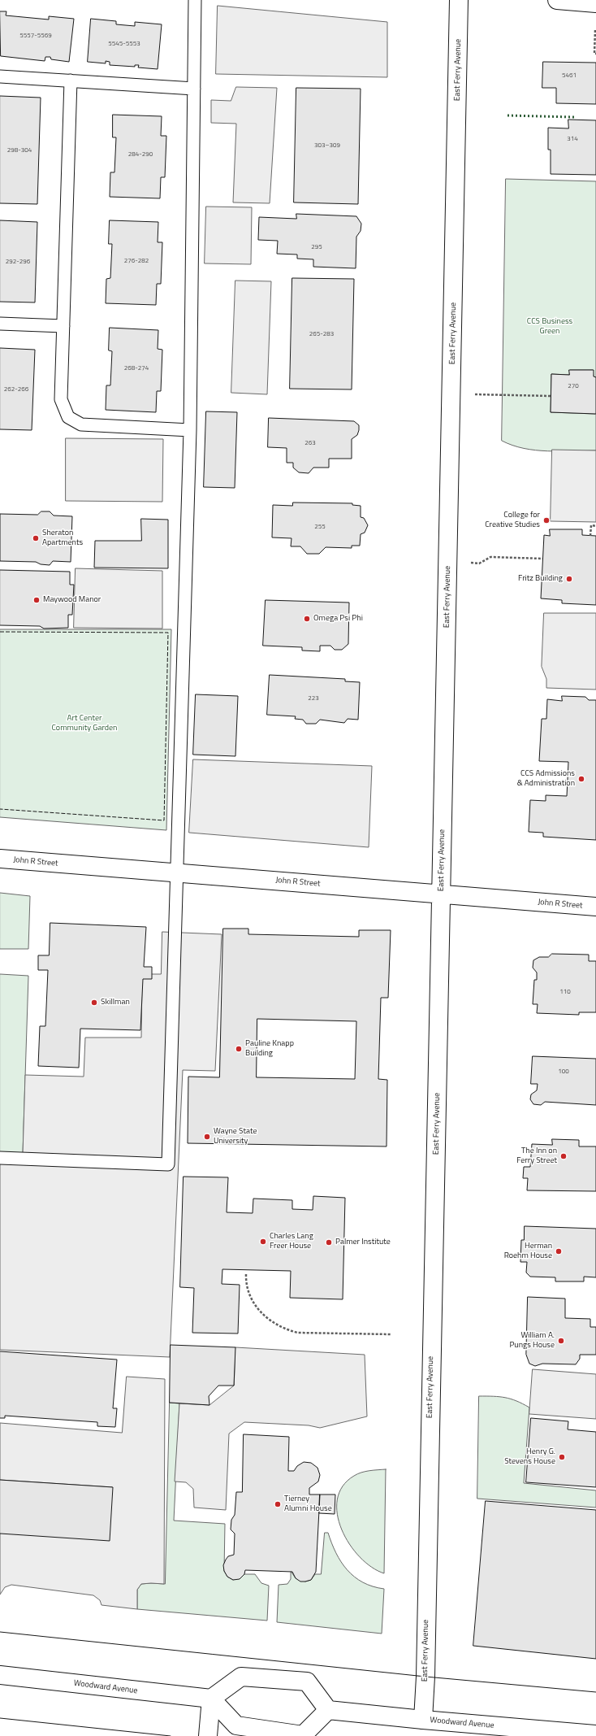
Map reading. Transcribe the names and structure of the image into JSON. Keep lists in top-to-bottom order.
{
  "streets": {
    "street": ["East Ferry Avenue", "John R Street", "Woodward Avenue"]
  },
  "crossings": [
    ["East Ferry Avenue", "John R Street"],
    ["East Ferry Avenue", "Woodward Avenue"]
  ],
  "parks": ["CCS Business Green", "Art Center Community Garden"],
  "places": [
    "College for Creative Studies",
    "Sheraton Apartments",
    "Fritz Building",
    "Maywood Manor",
    "Omega Psi Phi",
    "CCS Admissions & Administration",
    "Skillman",
    "Pauline Knapp Building",
    "Wayne State University",
    "The Inn on Ferry Street",
    "Charles Lang Freer House",
    "Palmer Institute",
    "Herman Roehm House",
    "William A. Pungs House",
    "Henry G. Stevens House",
    "Tierney Alumni House"
  ],
  "house_numbers": [
    "5557-5569",
    "5545-5553",
    "5461",
    "314",
    "303–309",
    "298-304",
    "284-290",
    "295",
    "276-282",
    "292-296",
    "265-283",
    "268-274",
    "270",
    "262-266",
    "263",
    "255",
    "223",
    "110",
    "100"
  ]
}
